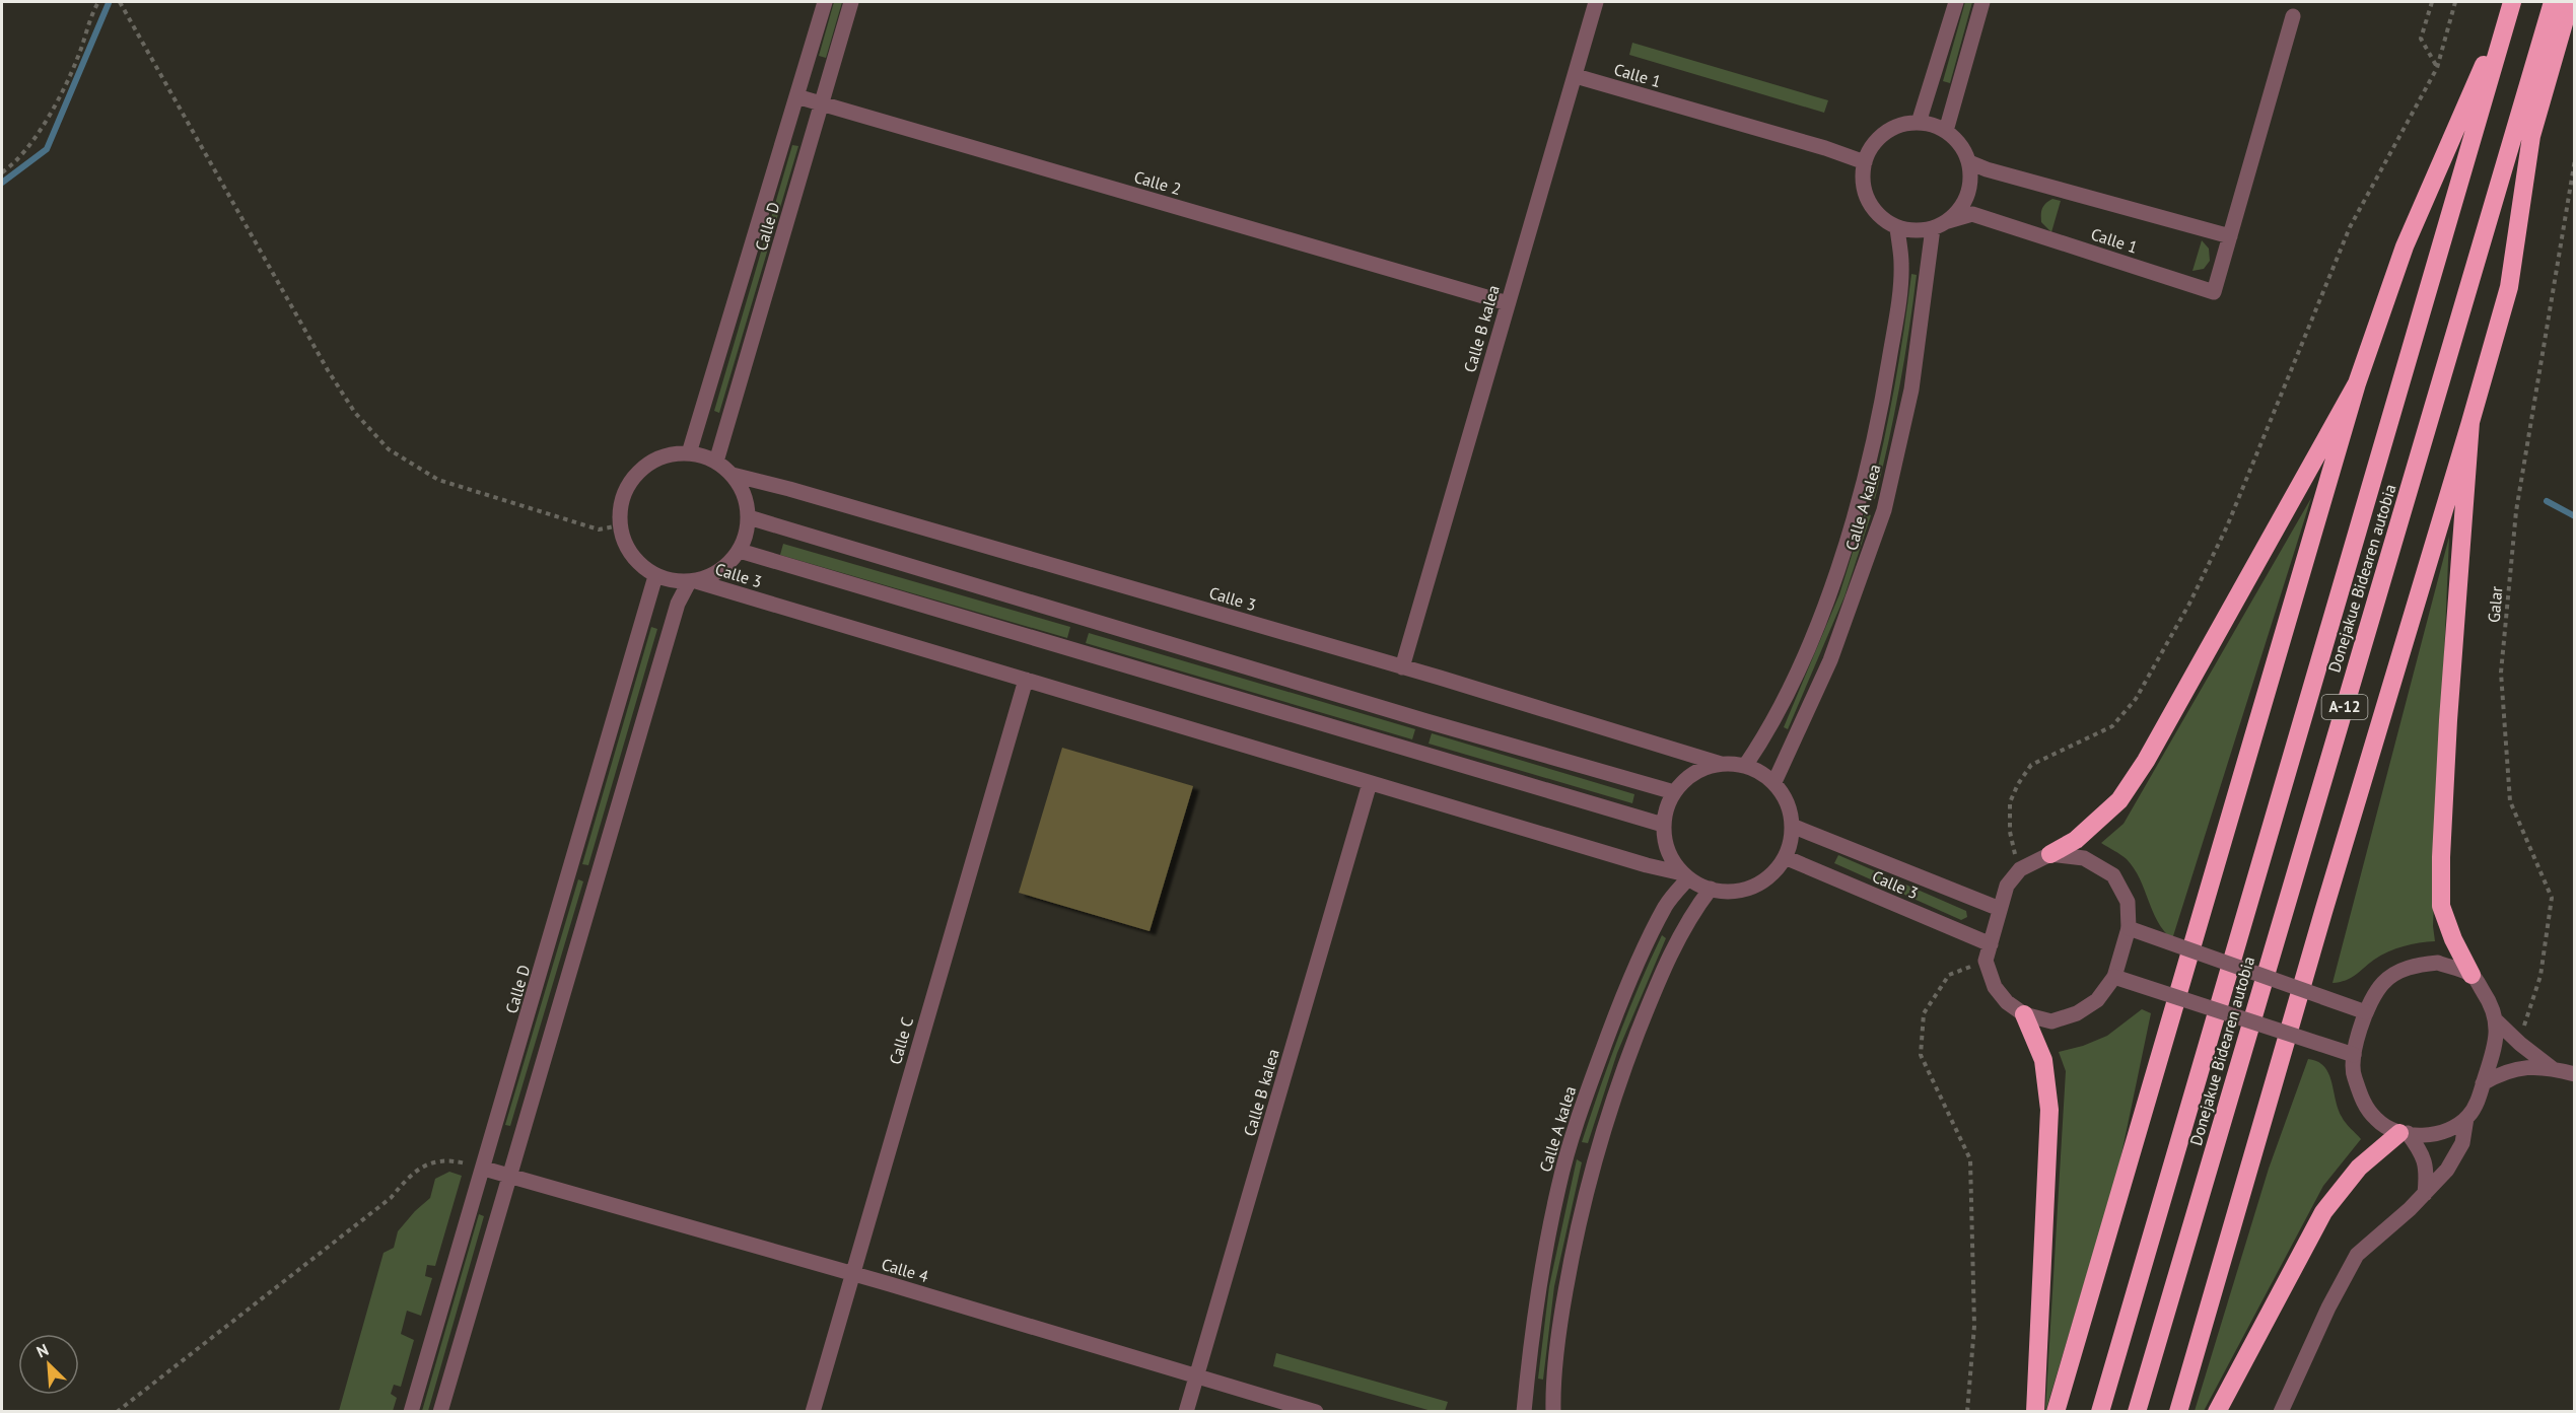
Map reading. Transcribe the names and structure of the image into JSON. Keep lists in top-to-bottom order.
{
  "streets": {
    "highway": ["Donejakue Bidearen autobia", "A-12"],
    "street": [
      "Calle 1",
      "Calle 2",
      "Calle D",
      "Calle B kalea",
      "Calle A kalea",
      "Calle 3",
      "Calle C",
      "Calle 4"
    ],
    "path": ["Galar"]
  },
  "crossings": [
    ["Calle 1", "Calle B kalea"],
    ["Calle 1", "Calle A kalea"],
    ["Calle 2", "Calle D"],
    ["Calle 2", "Calle B kalea"],
    ["Calle D", "Calle 3"],
    ["Calle D", "Calle 4"],
    ["Calle B kalea", "Calle 3"],
    ["Calle B kalea", "Calle 4"],
    ["Calle A kalea", "Calle 3"],
    ["Calle 3", "Calle C"],
    ["Calle C", "Calle 4"]
  ],
  "north": "top left"
}
